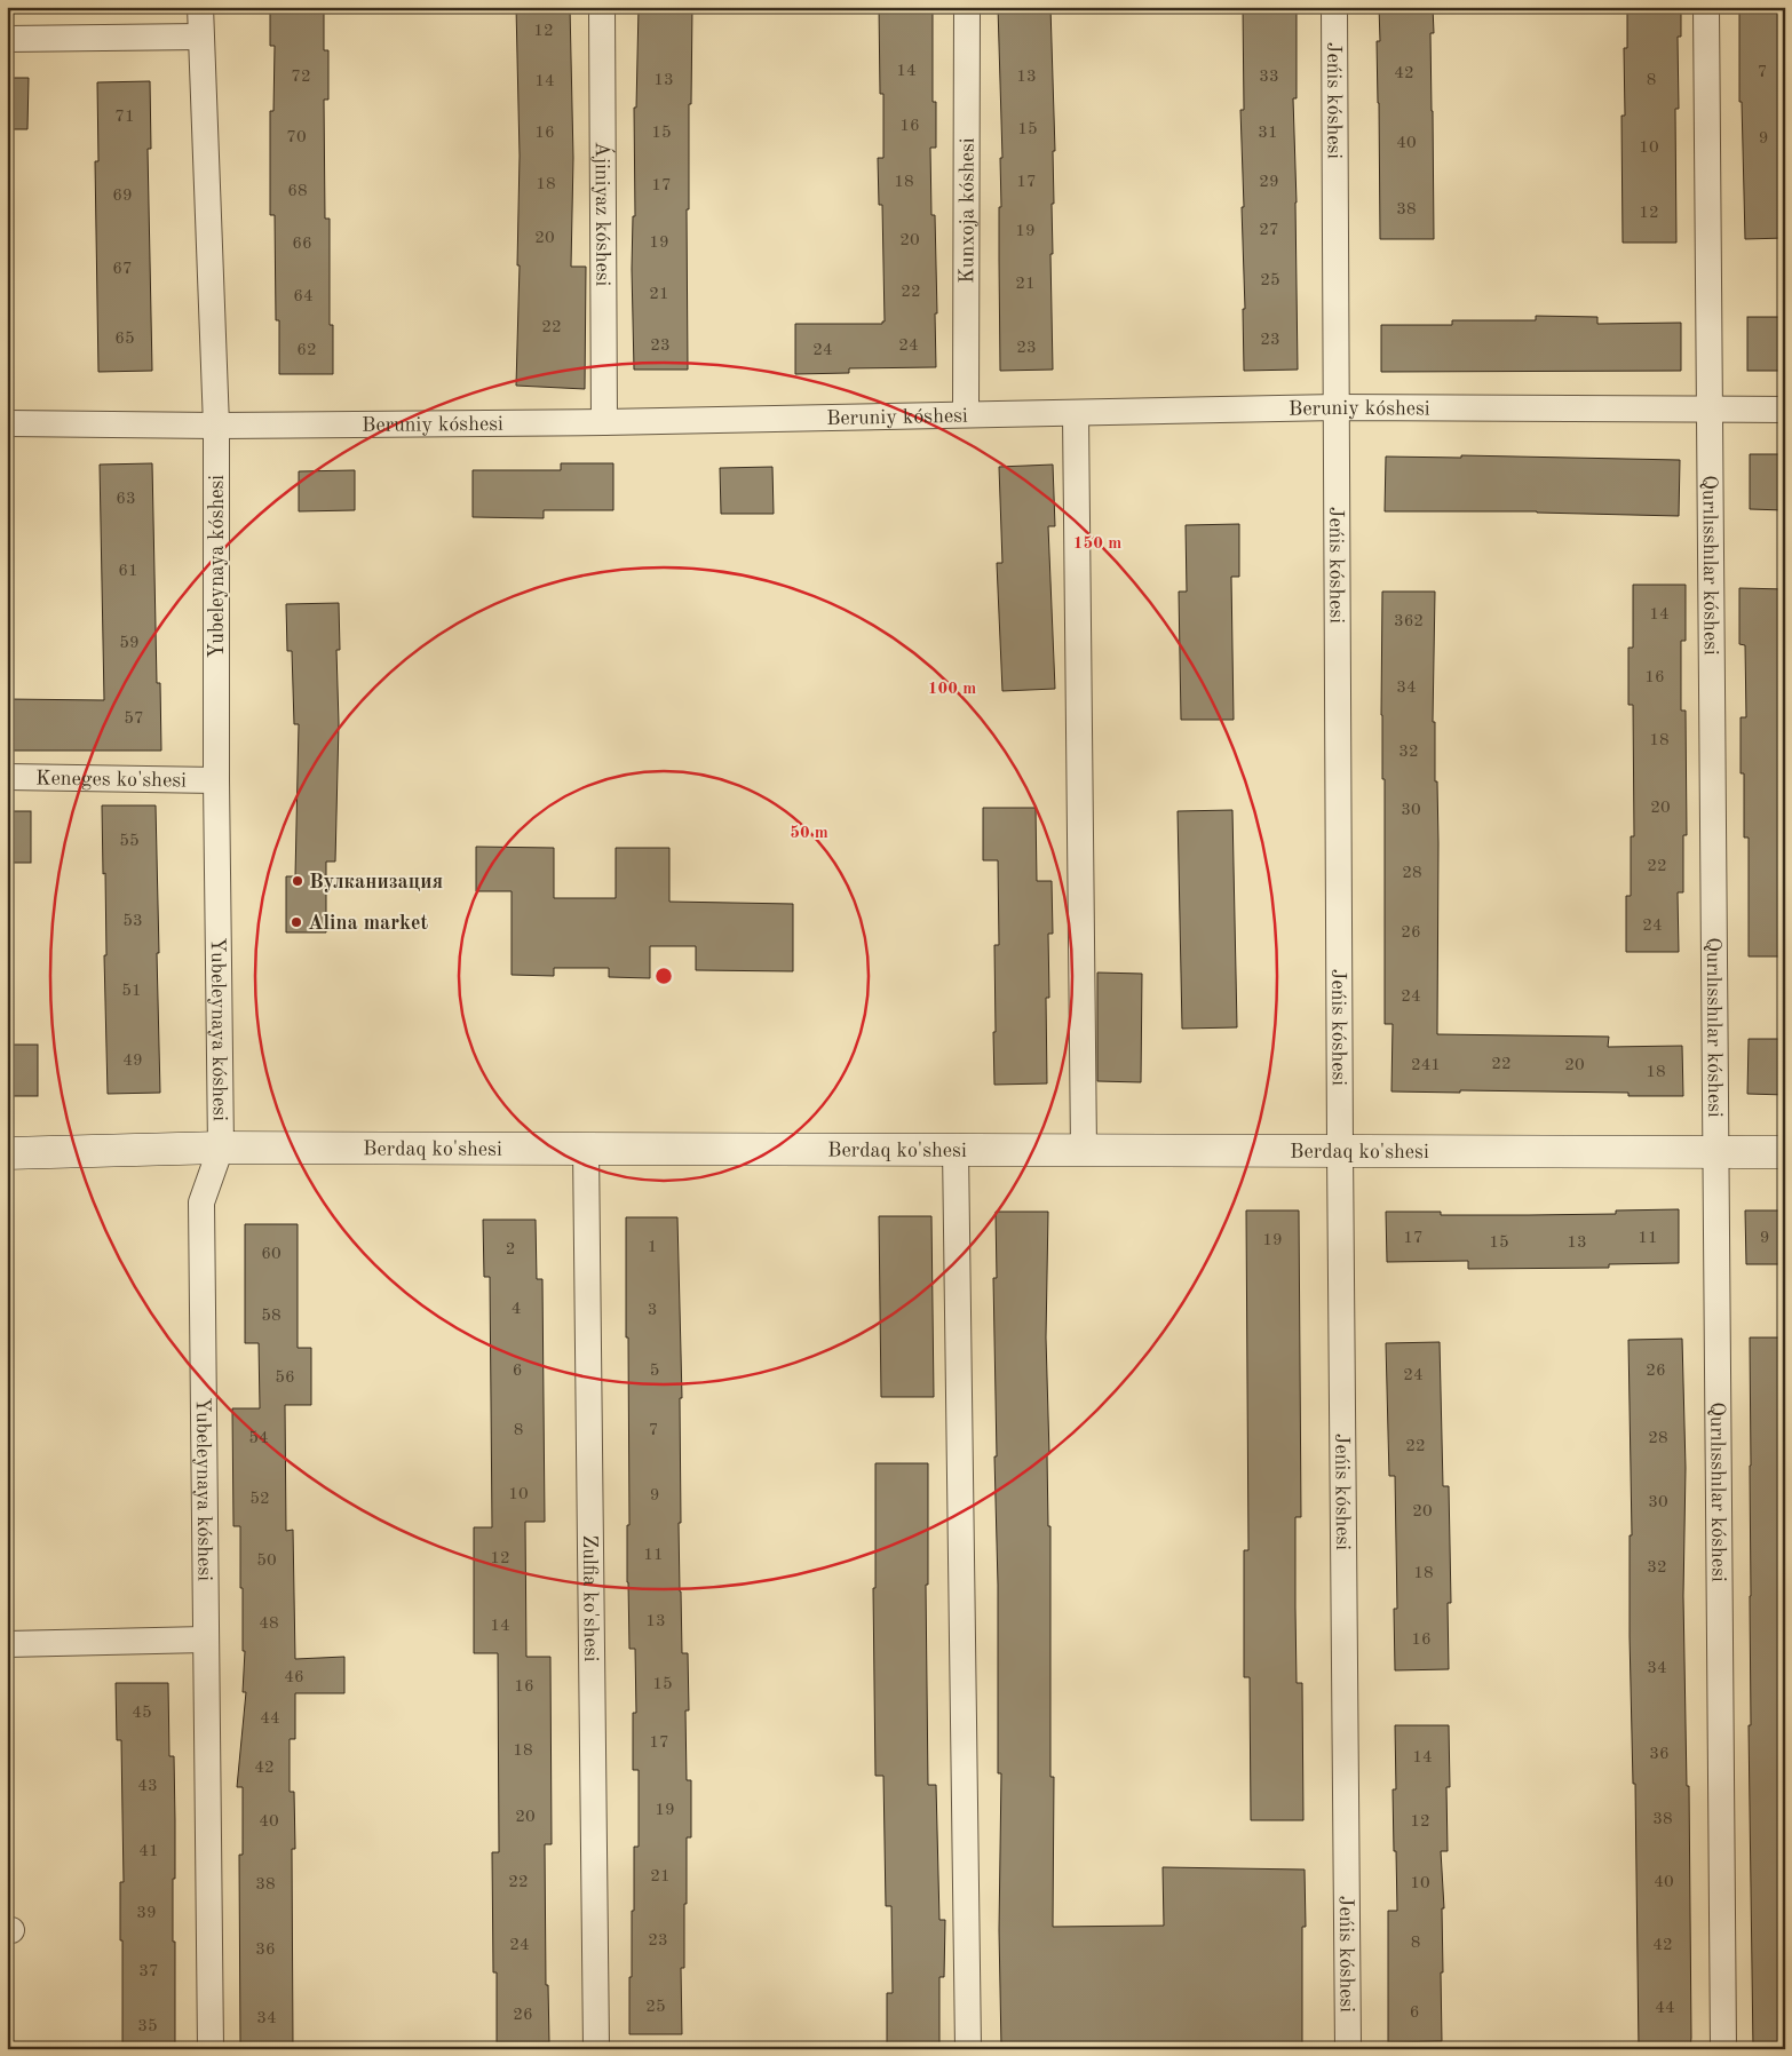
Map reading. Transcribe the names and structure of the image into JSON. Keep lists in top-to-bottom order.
{
  "streets": {
    "street": [
      "Jeńis kóshesi",
      "Kunxoja kóshesi",
      "Ájiniyaz kóshesi",
      "Beruniy kóshesi",
      "Qurılısshılar kóshesi",
      "Yubeleynaya kóshesi",
      "Keneges ko'shesi",
      "Berdaq ko'shesi",
      "Zulfia ko'shesi"
    ]
  },
  "crossings": [
    ["Jeńis kóshesi", "Beruniy kóshesi"],
    ["Jeńis kóshesi", "Berdaq ko'shesi"],
    ["Kunxoja kóshesi", "Beruniy kóshesi"],
    ["Ájiniyaz kóshesi", "Beruniy kóshesi"],
    ["Beruniy kóshesi", "Qurılısshılar kóshesi"],
    ["Beruniy kóshesi", "Yubeleynaya kóshesi"],
    ["Qurılısshılar kóshesi", "Berdaq ko'shesi"],
    ["Yubeleynaya kóshesi", "Keneges ko'shesi"],
    ["Yubeleynaya kóshesi", "Berdaq ko'shesi"],
    ["Berdaq ko'shesi", "Zulfia ko'shesi"]
  ],
  "places": ["Вулканизация", "Alina market"],
  "house_numbers": [
    "12",
    "14",
    "7",
    "42",
    "72",
    "13",
    "33",
    "13",
    "8",
    "14",
    "71",
    "16",
    "15",
    "16",
    "15",
    "31",
    "70",
    "9",
    "40",
    "10",
    "18",
    "17",
    "29",
    "18",
    "17",
    "68",
    "69",
    "38",
    "12",
    "27",
    "19",
    "20",
    "20",
    "19",
    "66",
    "67",
    "25",
    "21",
    "22",
    "21",
    "64",
    "22",
    "65",
    "23",
    "23",
    "24",
    "23",
    "62",
    "24",
    "63",
    "61",
    "14",
    "362",
    "59",
    "16",
    "34",
    "57",
    "18",
    "32",
    "20",
    "30",
    "55",
    "22",
    "28",
    "53",
    "24",
    "26",
    "51",
    "24",
    "49",
    "22",
    "241",
    "20",
    "18",
    "17",
    "11",
    "9",
    "19",
    "15",
    "13",
    "1",
    "2",
    "60",
    "4",
    "3",
    "58",
    "6",
    "5",
    "26",
    "24",
    "56",
    "8",
    "7",
    "54",
    "28",
    "22",
    "10",
    "9",
    "52",
    "30",
    "20",
    "11",
    "12",
    "50",
    "32",
    "18",
    "13",
    "48",
    "14",
    "16",
    "34",
    "46",
    "15",
    "16",
    "45",
    "44",
    "17",
    "18",
    "36",
    "14",
    "42",
    "43",
    "19",
    "20",
    "38",
    "40",
    "12",
    "41",
    "21",
    "22",
    "40",
    "10",
    "38",
    "39",
    "23",
    "8",
    "24",
    "42",
    "36",
    "37",
    "25",
    "44",
    "6",
    "26",
    "34",
    "35"
  ],
  "rings": ["150 m", "100 m", "50 m"]
}
